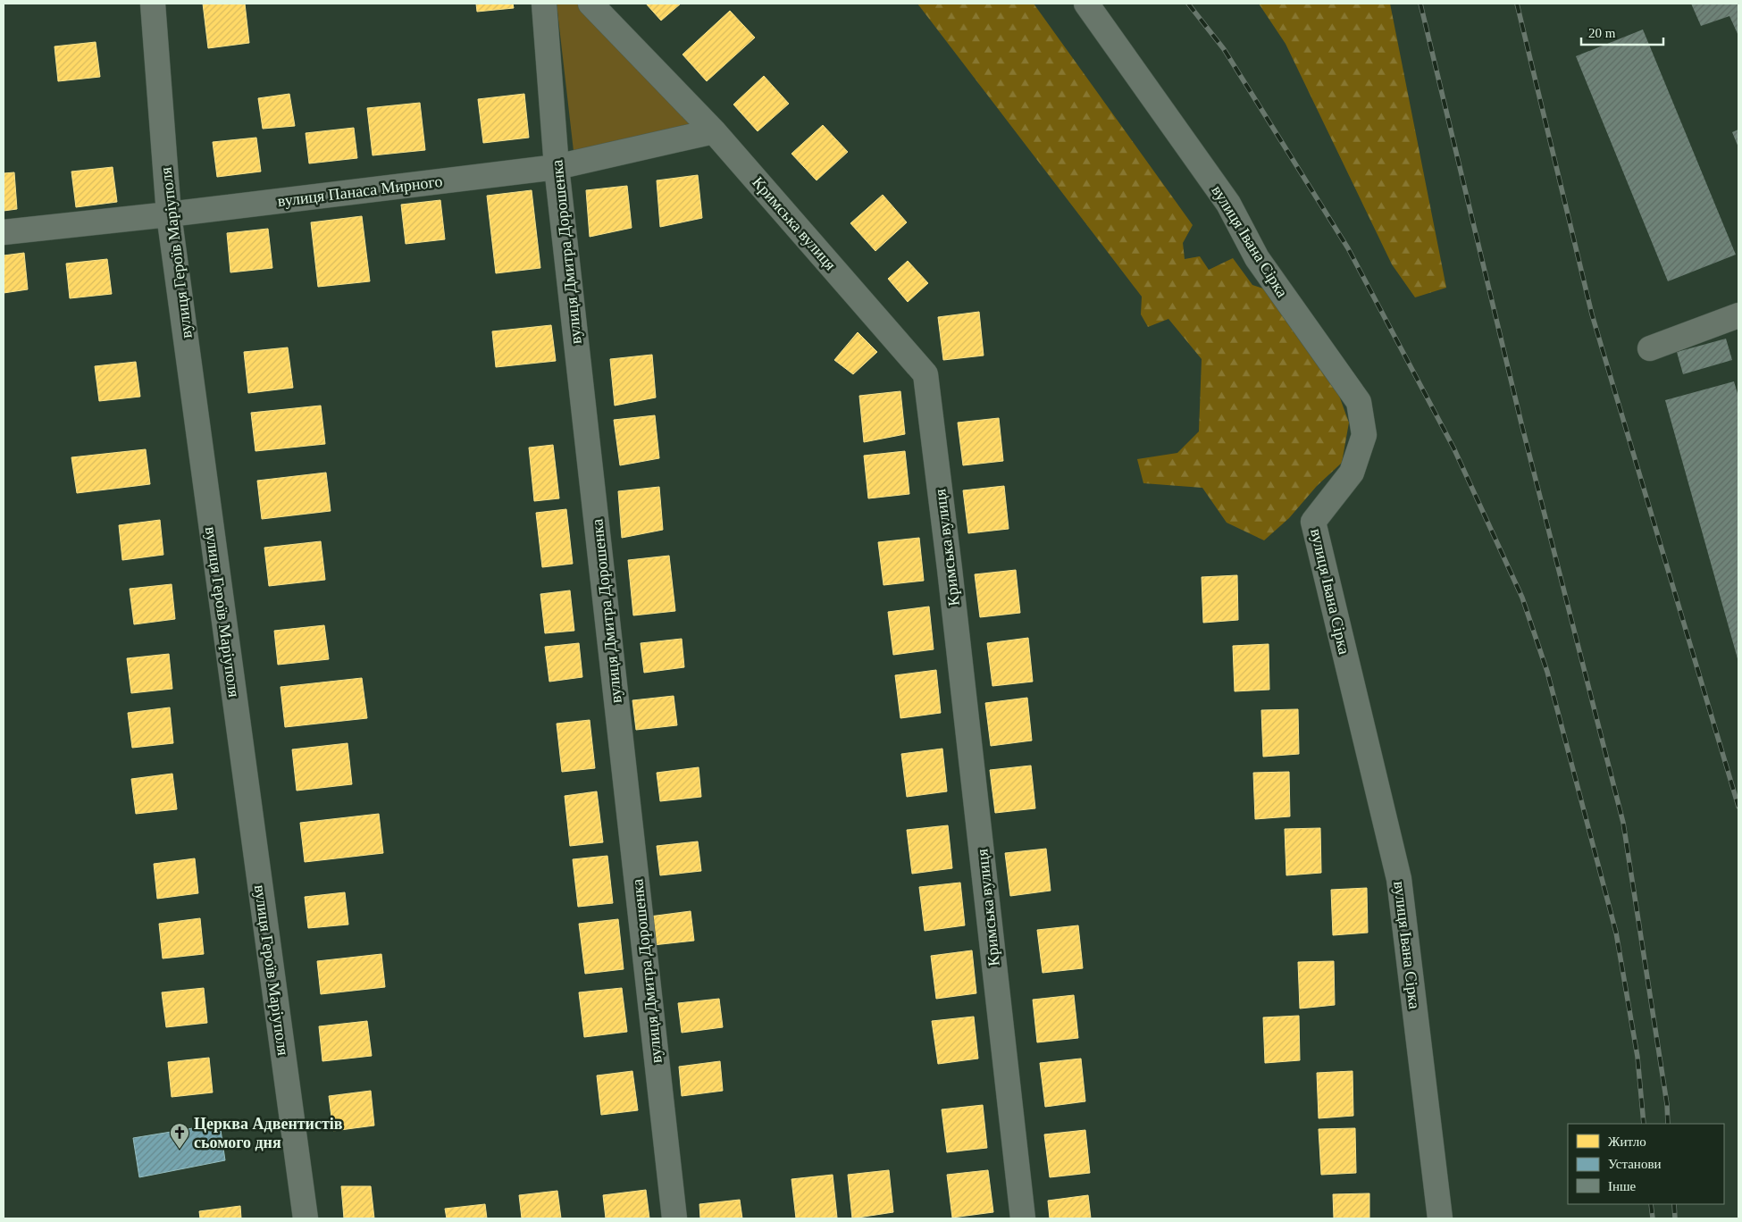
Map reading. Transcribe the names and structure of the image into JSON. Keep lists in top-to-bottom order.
{
  "streets": {
    "street": [
      "вулиця Панаса Мирного",
      "Кримська вулиця",
      "вулиця Івана Сірка",
      "вулиця Дмитра Дорошенка",
      "вулиця Героїв Маріуполя"
    ]
  },
  "crossings": [
    ["вулиця Панаса Мирного", "Кримська вулиця"],
    ["вулиця Панаса Мирного", "вулиця Дмитра Дорошенка"],
    ["вулиця Панаса Мирного", "вулиця Героїв Маріуполя"]
  ],
  "places": {
    "church": ["Церква Адвентистів сьомого дня"]
  },
  "legend": ["Житло", "Установи", "Інше"],
  "scale_bar": "20 m"
}
